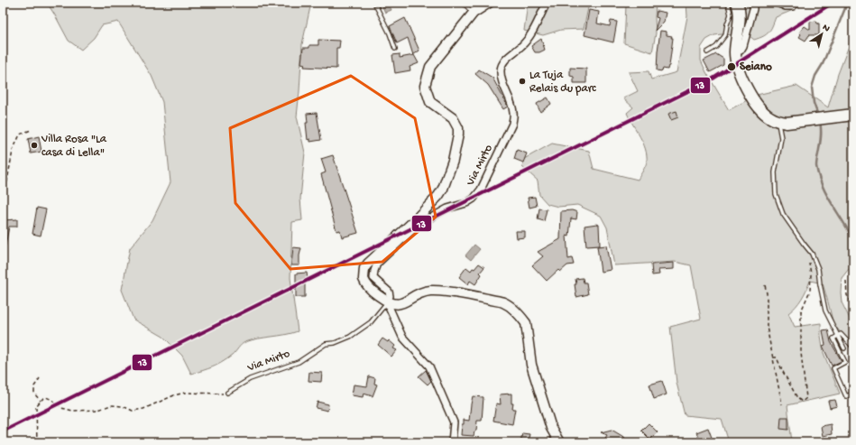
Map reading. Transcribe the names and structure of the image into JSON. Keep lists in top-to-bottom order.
{
  "streets": {
    "street": ["Via Mirto"]
  },
  "places": ["Seiano", "La Tuja Relais du parc", "Villa Rosa \"La casa di Lella\""],
  "lines": ["transit line 13"],
  "north": "top right"
}
